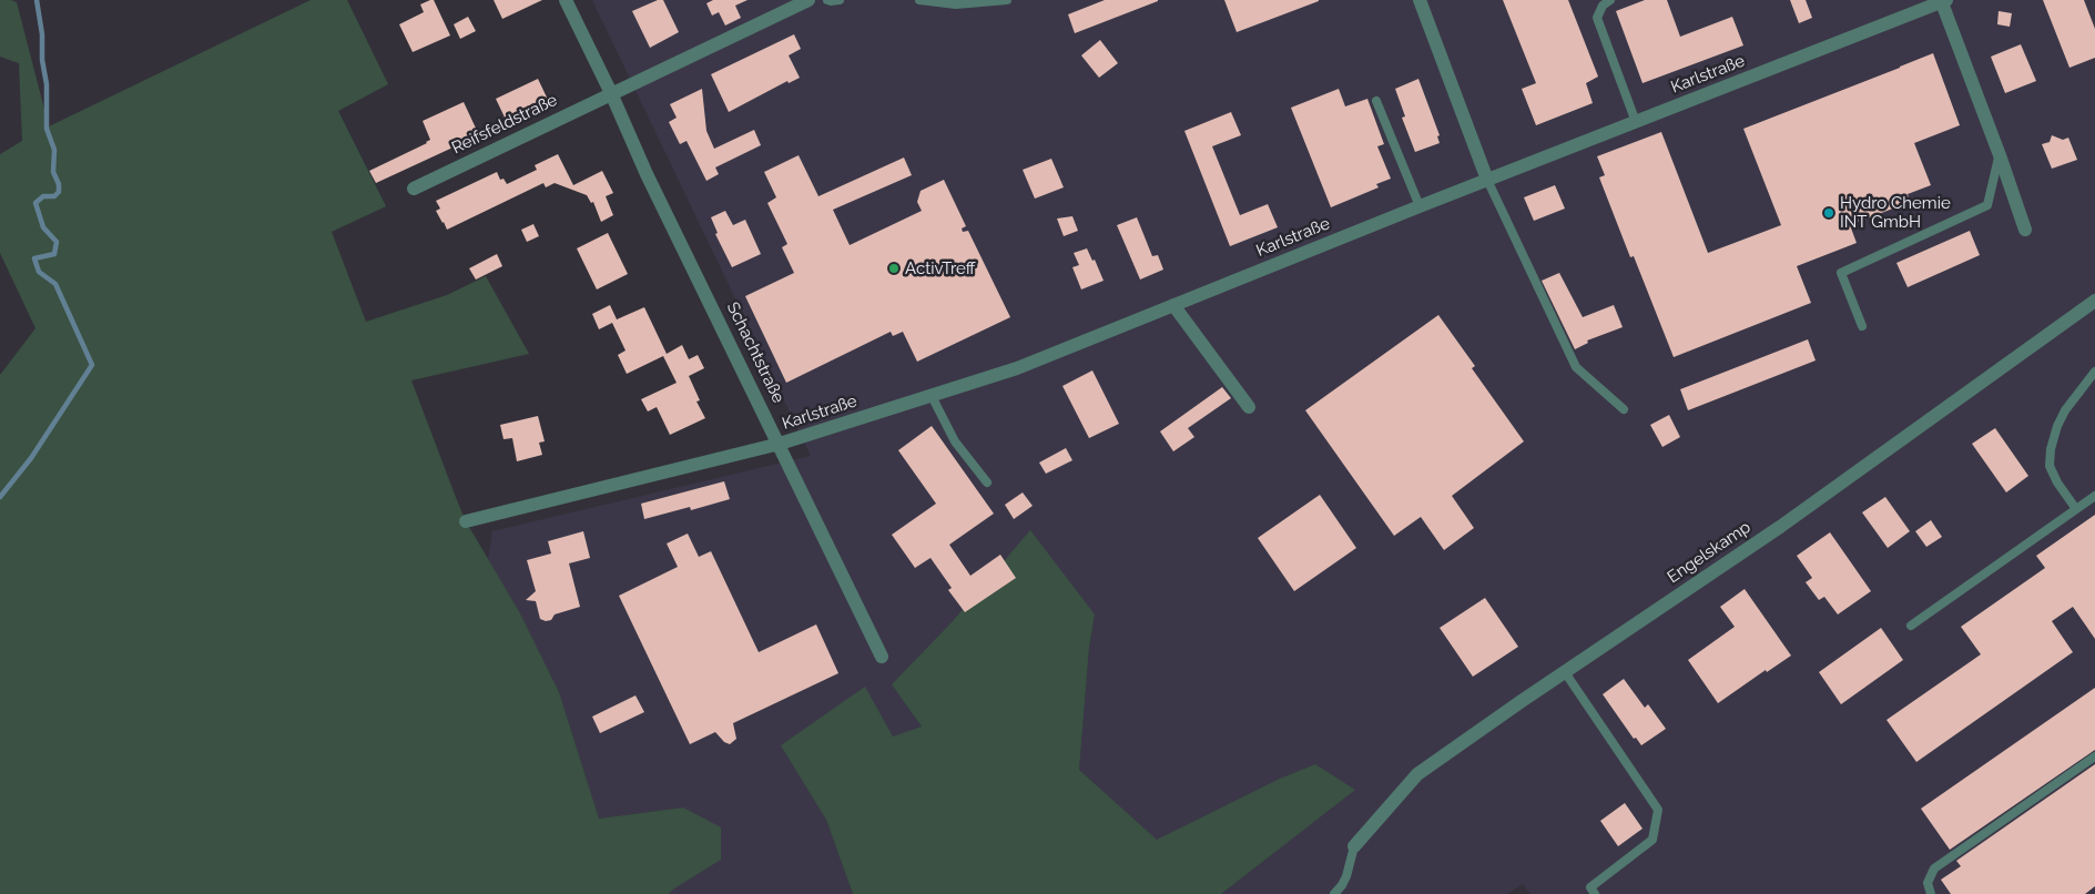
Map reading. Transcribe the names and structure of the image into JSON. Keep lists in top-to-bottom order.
{
  "streets": {
    "street": [
      "Karlstraße",
      "Reifsfeldstraße",
      "Schachtstraße",
      "Engelskamp"
    ]
  },
  "crossings": [
    ["Karlstraße", "Schachtstraße"],
    ["Reifsfeldstraße", "Schachtstraße"]
  ],
  "places": ["Hydro Chemie INT GmbH", "ActivTreff"]
}
